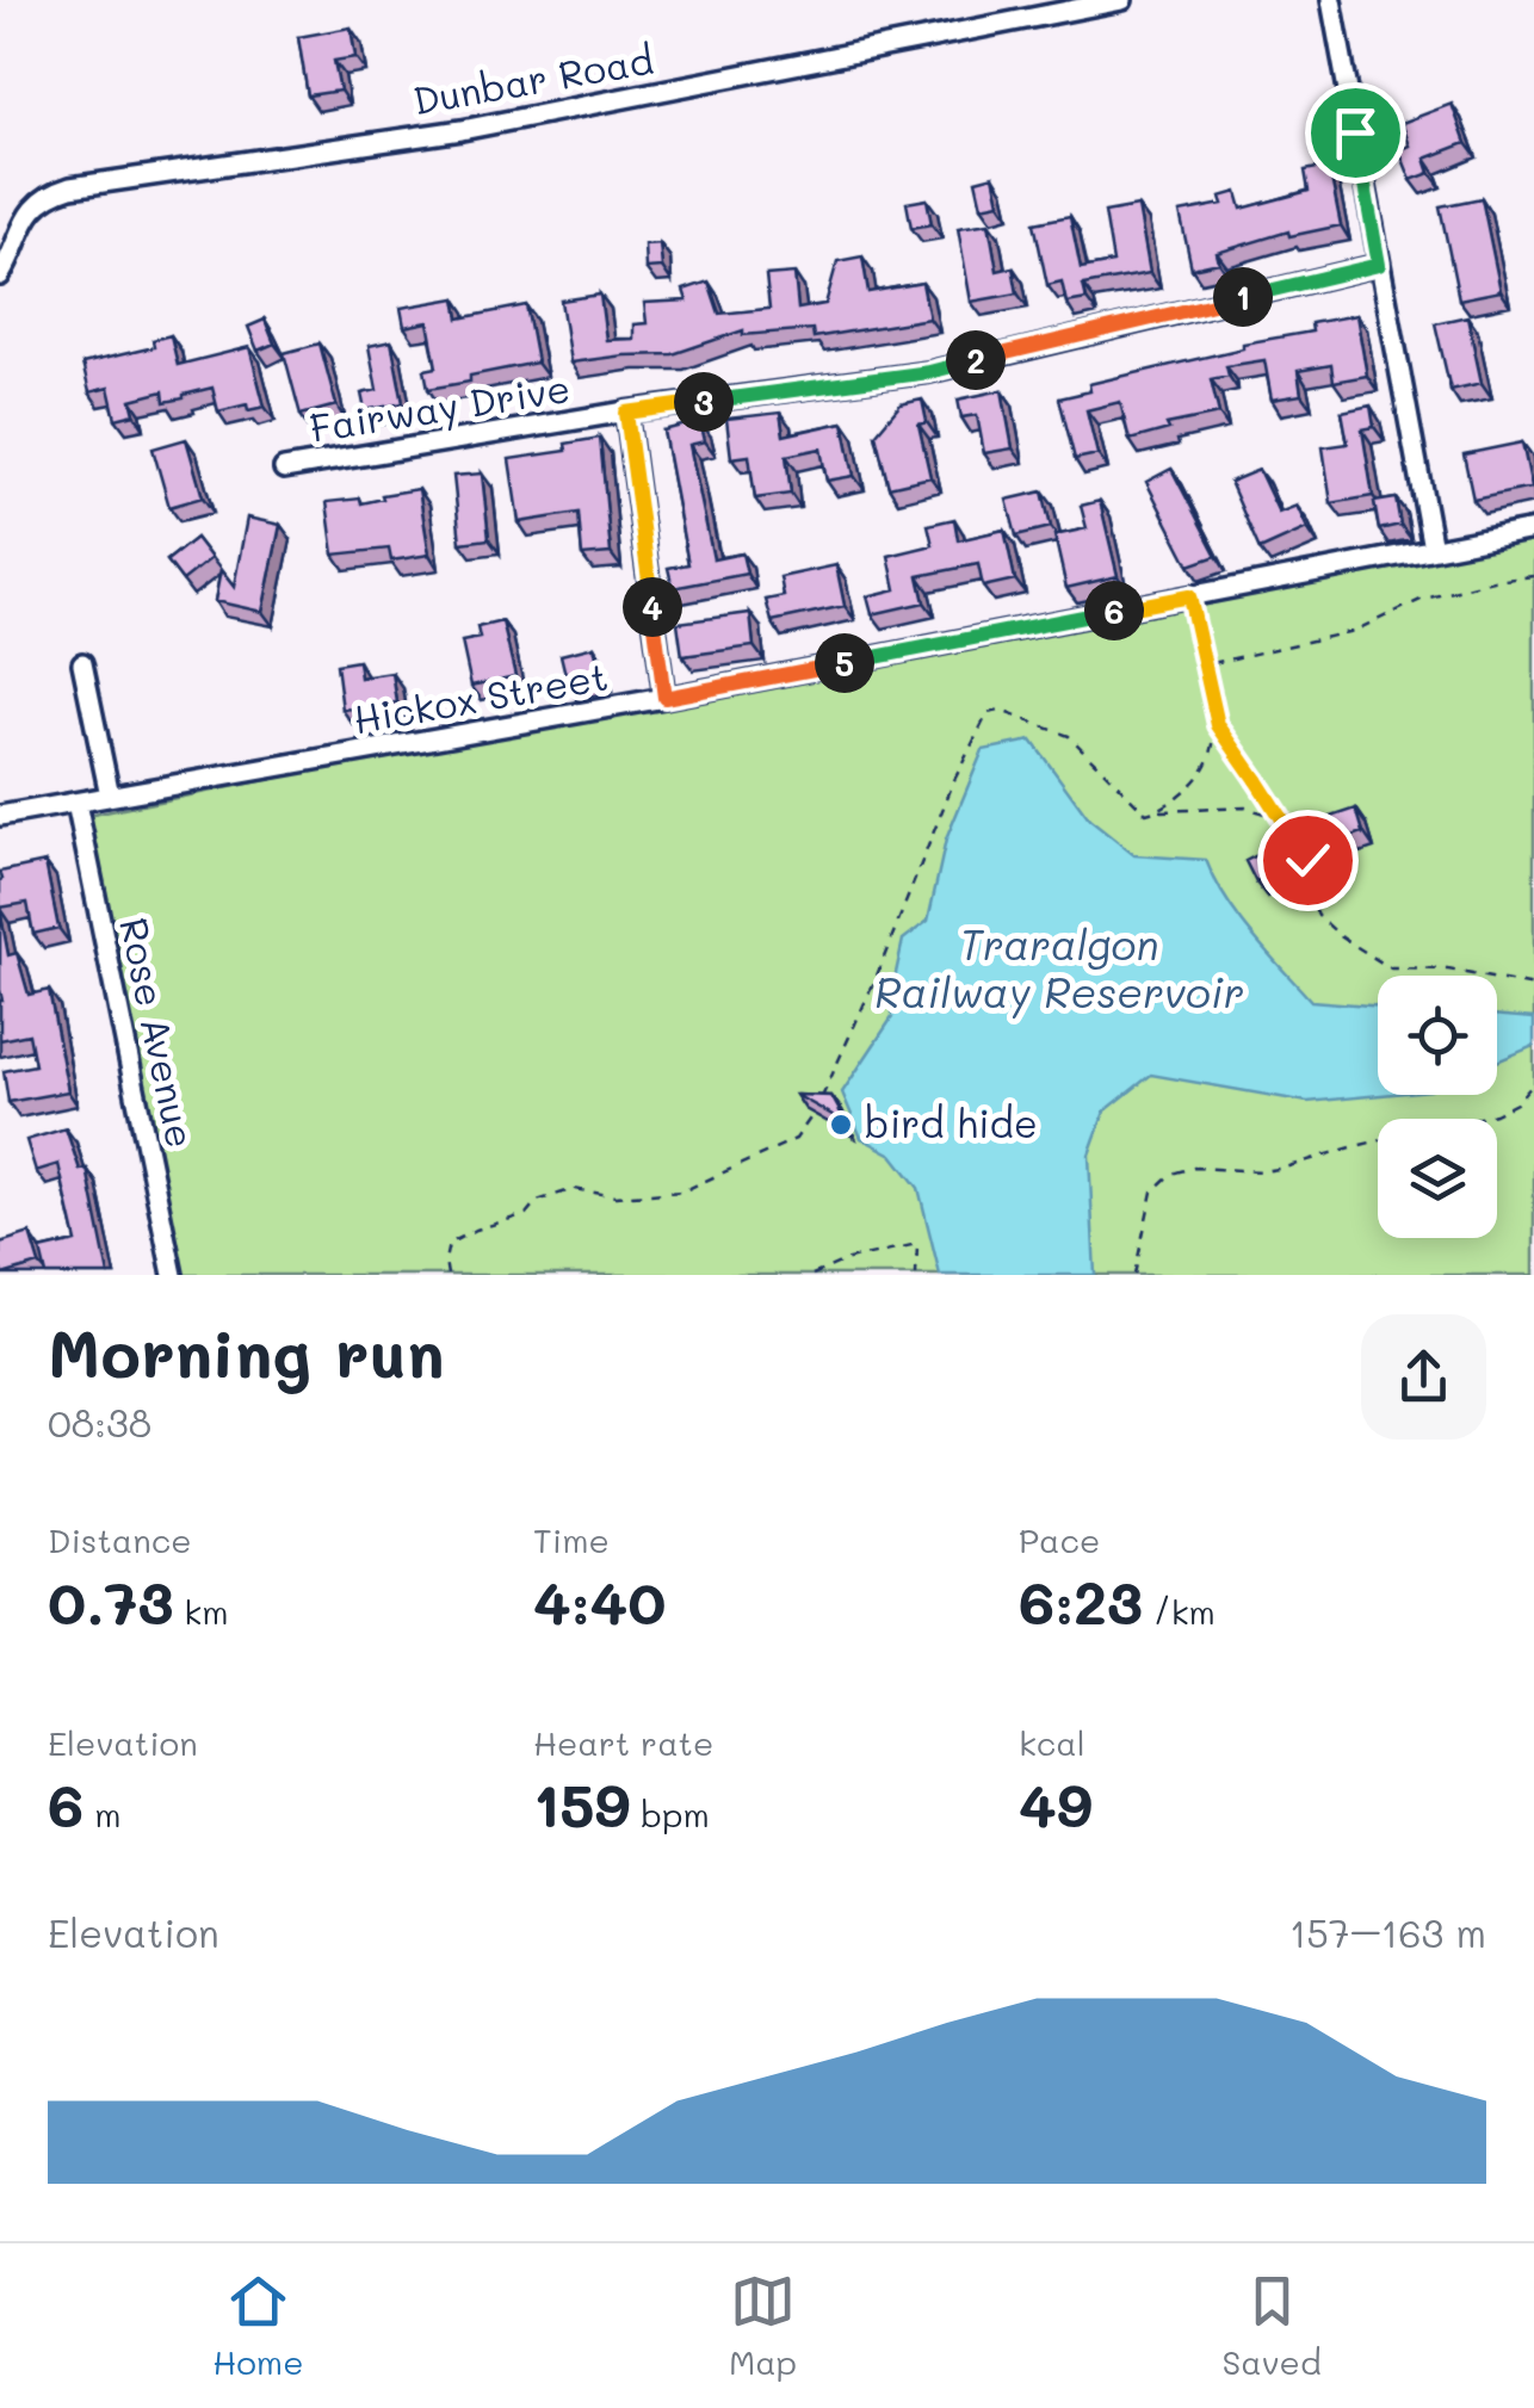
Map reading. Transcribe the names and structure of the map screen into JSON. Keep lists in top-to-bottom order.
{
  "streets": {
    "street": [
      "Dunbar Road",
      "Fairway Drive",
      "Hickox Street",
      "Rose Avenue"
    ]
  },
  "crossings": [
    ["Hickox Street", "Rose Avenue"]
  ],
  "water": ["Traralgon Railway Reservoir"],
  "places": ["bird hide"],
  "page": {
    "pins": [
      "1",
      "2",
      "3",
      "4",
      "6",
      "5"
    ],
    "heading": ["Morning run", "08:38"],
    "stats": [
      ["Distance", "0.73 km"],
      ["Time", "4:40"],
      ["Pace", "6:23 /km"],
      ["Elevation", "6 m"],
      ["Heart rate", "159 bpm"],
      ["kcal", "49"]
    ],
    "chart": ["Elevation", "157–163 m"],
    "tabs": ["Home", "Map", "Saved"]
  }
}
